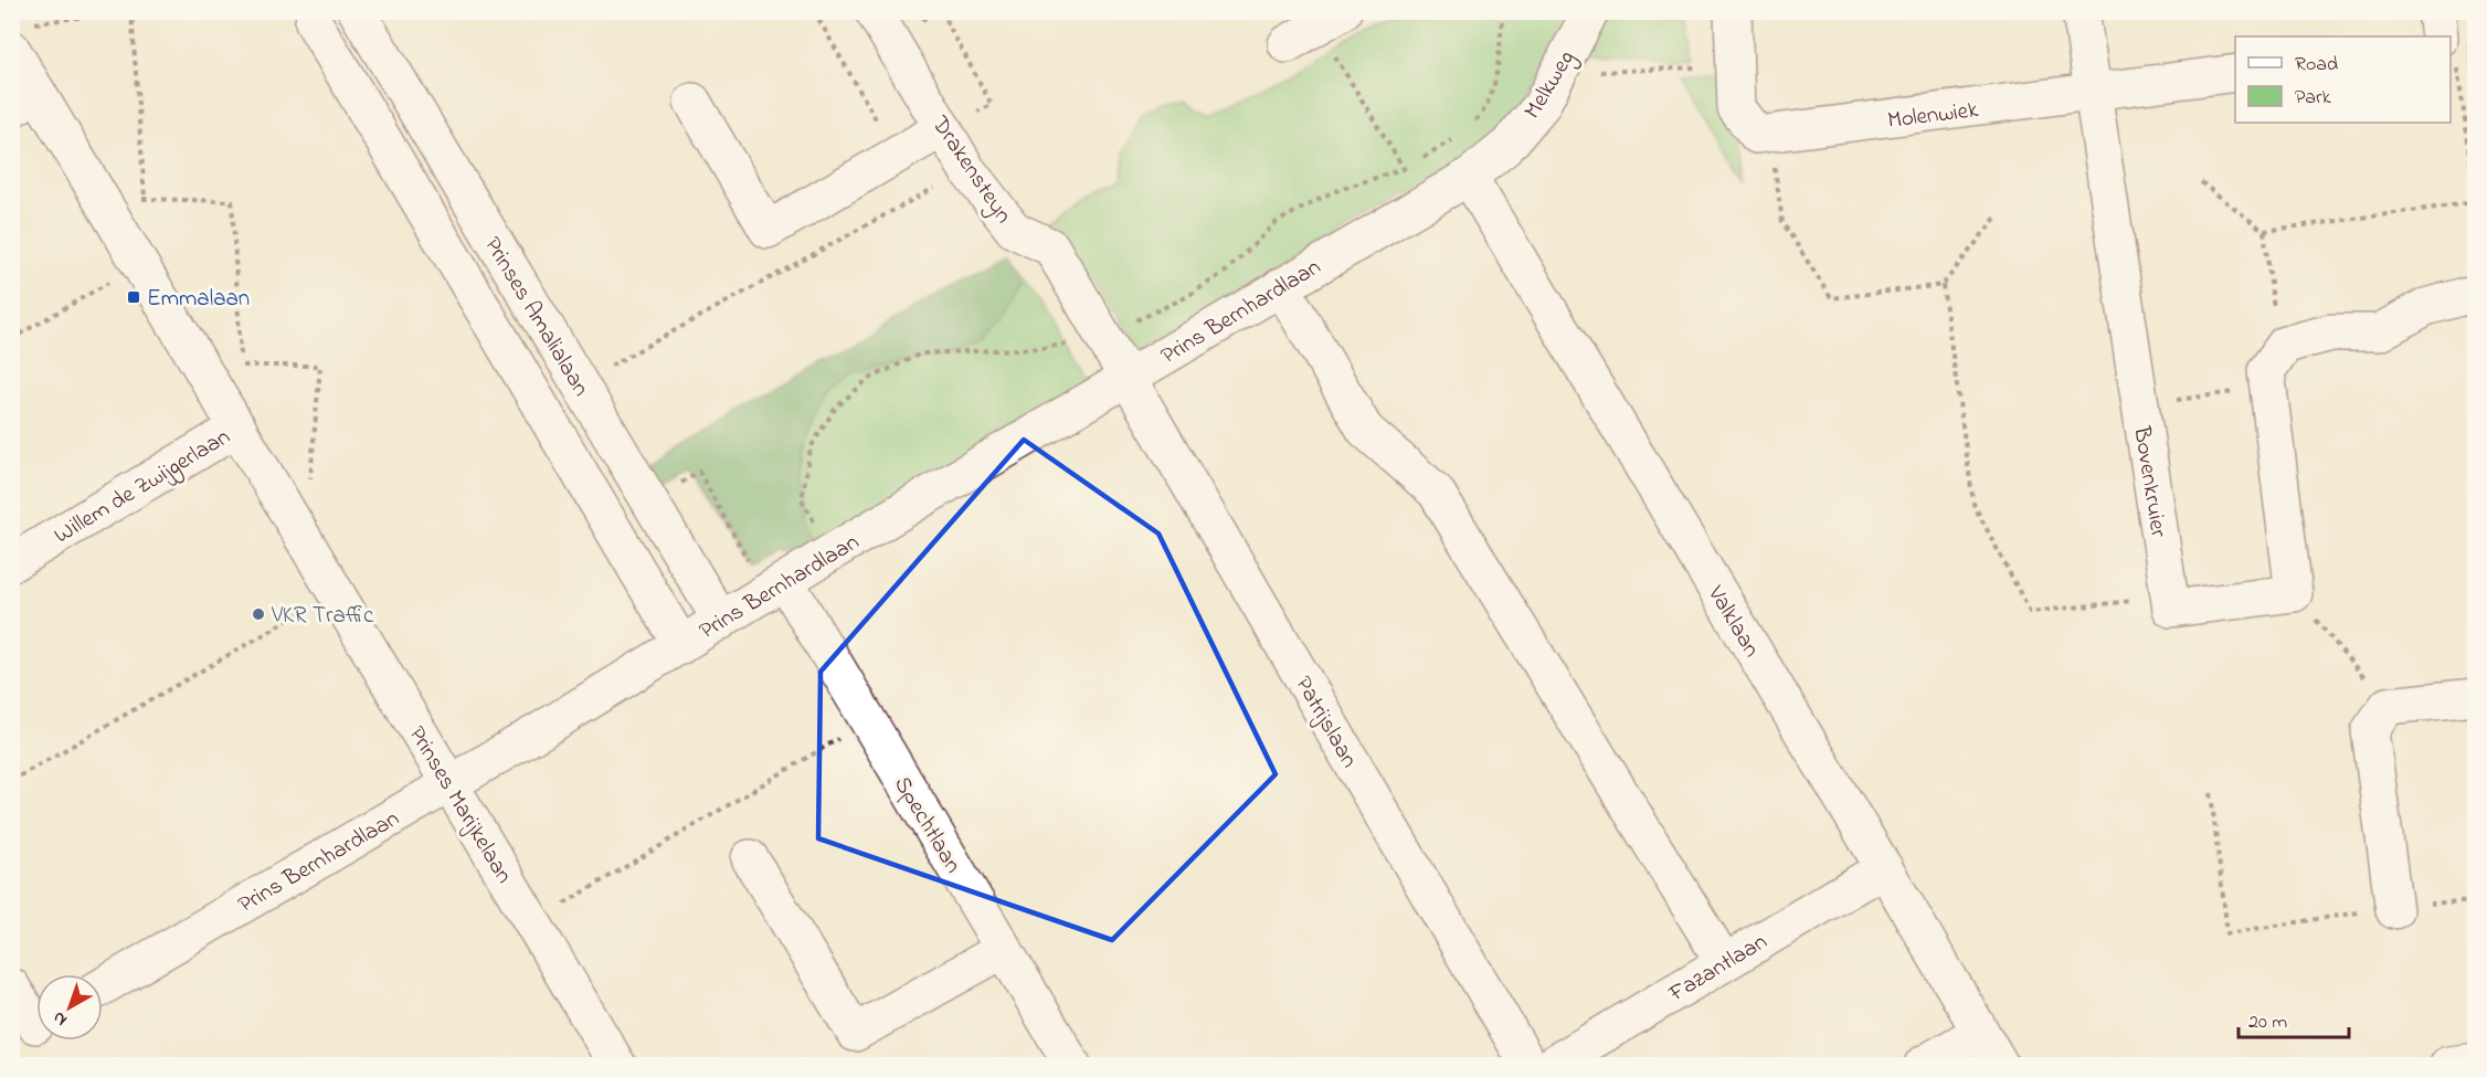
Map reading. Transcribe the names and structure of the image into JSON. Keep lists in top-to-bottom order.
{
  "streets": {
    "street": [
      "Melkweg",
      "Molenwiek",
      "Drakensteyn",
      "Prins Bernhardlaan",
      "Prinses Amalialaan",
      "Bovenkruier",
      "Willem de Zwijgerlaan",
      "Valklaan",
      "Patrijslaan",
      "Prinses Marijkelaan",
      "Spechtlaan",
      "Fazantlaan"
    ]
  },
  "crossings": [
    ["Melkweg", "Prins Bernhardlaan"],
    ["Melkweg", "Valklaan"],
    ["Molenwiek", "Bovenkruier"],
    ["Drakensteyn", "Prins Bernhardlaan"],
    ["Drakensteyn", "Patrijslaan"],
    ["Prins Bernhardlaan", "Prinses Amalialaan"],
    ["Prins Bernhardlaan", "Valklaan"],
    ["Prins Bernhardlaan", "Patrijslaan"],
    ["Prins Bernhardlaan", "Prinses Marijkelaan"],
    ["Prins Bernhardlaan", "Spechtlaan"],
    ["Willem de Zwijgerlaan", "Prinses Marijkelaan"],
    ["Valklaan", "Fazantlaan"]
  ],
  "places": {
    "transit": ["Emmalaan"],
    "other": ["VKR Traffic"]
  },
  "legend": ["Road", "Park"],
  "scale_bar": "20 m",
  "north": "bottom left"
}
